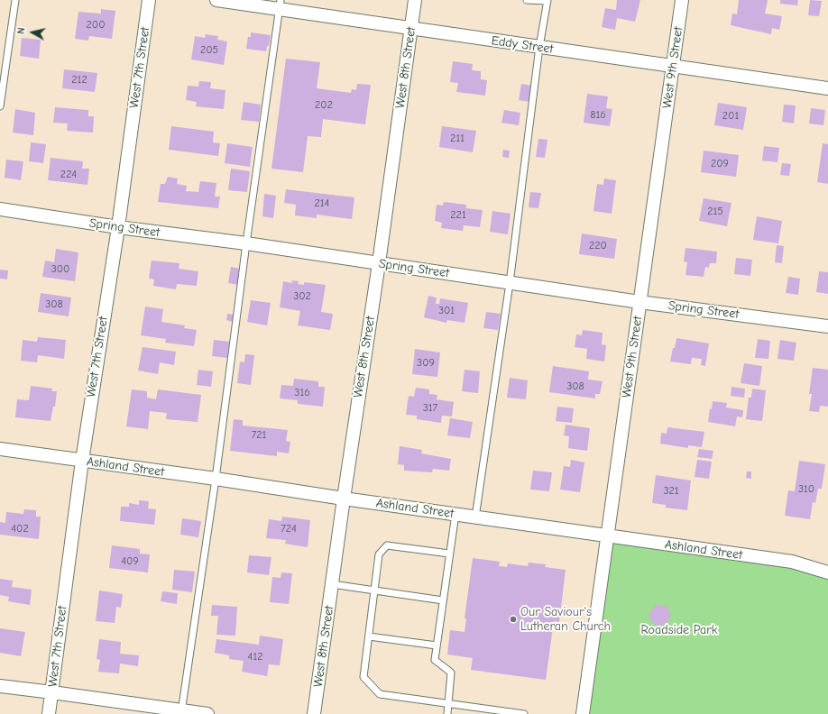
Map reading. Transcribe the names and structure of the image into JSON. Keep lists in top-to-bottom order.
{
  "streets": {
    "street": [
      "Eddy Street",
      "West 7th Street",
      "West 8th Street",
      "West 9th Street",
      "Spring Street",
      "Ashland Street"
    ]
  },
  "crossings": [
    ["Eddy Street", "West 8th Street"],
    ["Eddy Street", "West 9th Street"],
    ["West 7th Street", "Spring Street"],
    ["West 7th Street", "Ashland Street"],
    ["West 8th Street", "Spring Street"],
    ["West 8th Street", "Ashland Street"],
    ["West 9th Street", "Spring Street"],
    ["West 9th Street", "Ashland Street"]
  ],
  "parks": ["Roadside Park"],
  "places": ["Our Saviour's Lutheran Church"],
  "house_numbers": [
    "200",
    "205",
    "212",
    "202",
    "816",
    "201",
    "211",
    "209",
    "224",
    "214",
    "215",
    "221",
    "220",
    "300",
    "302",
    "308",
    "301",
    "309",
    "308",
    "316",
    "317",
    "721",
    "310",
    "321",
    "402",
    "724",
    "409",
    "412"
  ],
  "north": "left"
}
